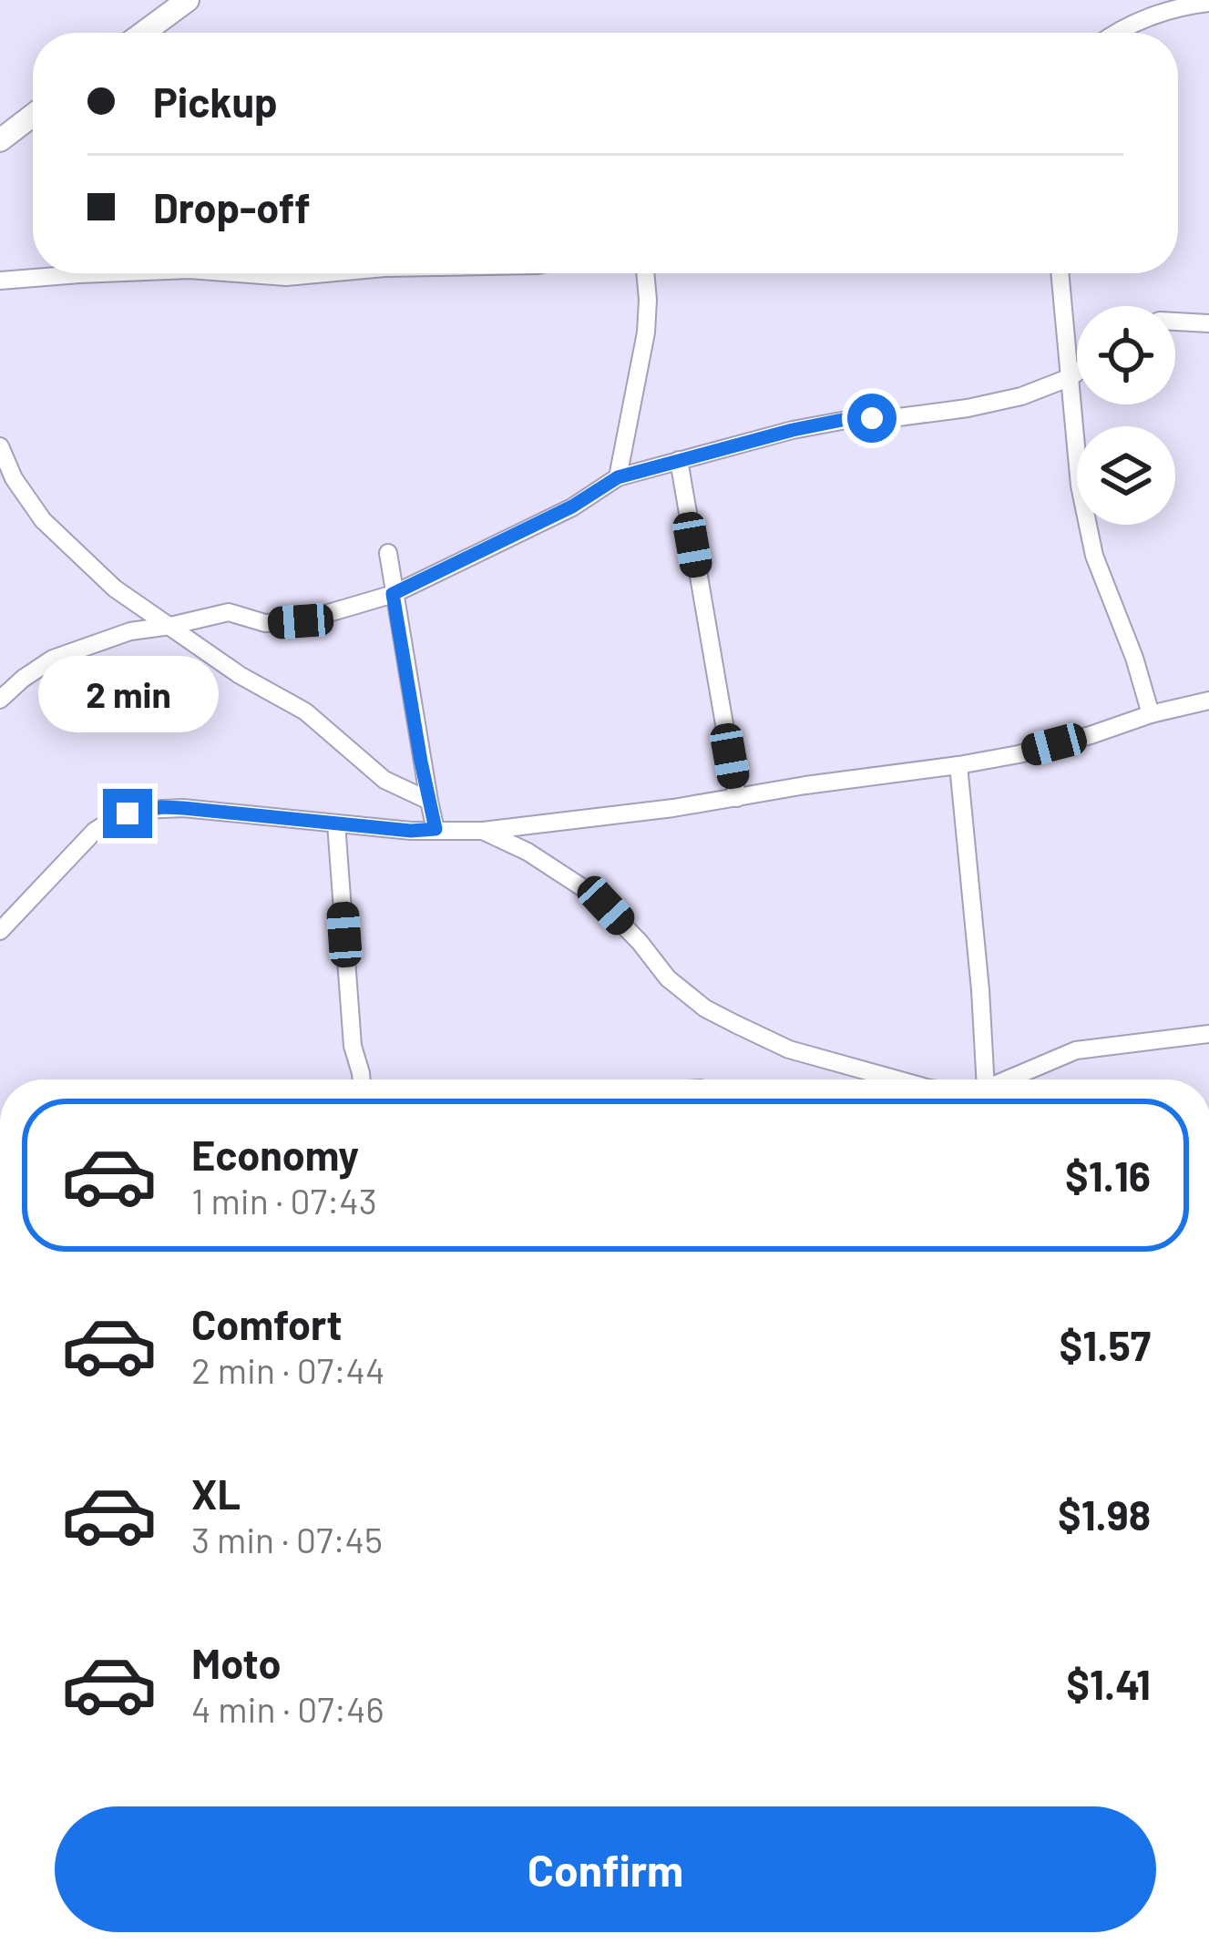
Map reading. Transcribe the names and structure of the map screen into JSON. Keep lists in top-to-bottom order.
{
  "page": {
    "banner": ["Pickup", "Drop-off"],
    "bubble": "2 min",
    "list": [
      {
        "name": "Economy",
        "note": "1 min · 07:43",
        "value": "$1.16"
      },
      {
        "name": "Comfort",
        "note": "2 min · 07:44",
        "value": "$1.57"
      },
      {
        "name": "XL",
        "note": "3 min · 07:45",
        "value": "$1.98"
      },
      {
        "name": "Moto",
        "note": "4 min · 07:46",
        "value": "$1.41"
      }
    ],
    "buttons": "Confirm"
  }
}
